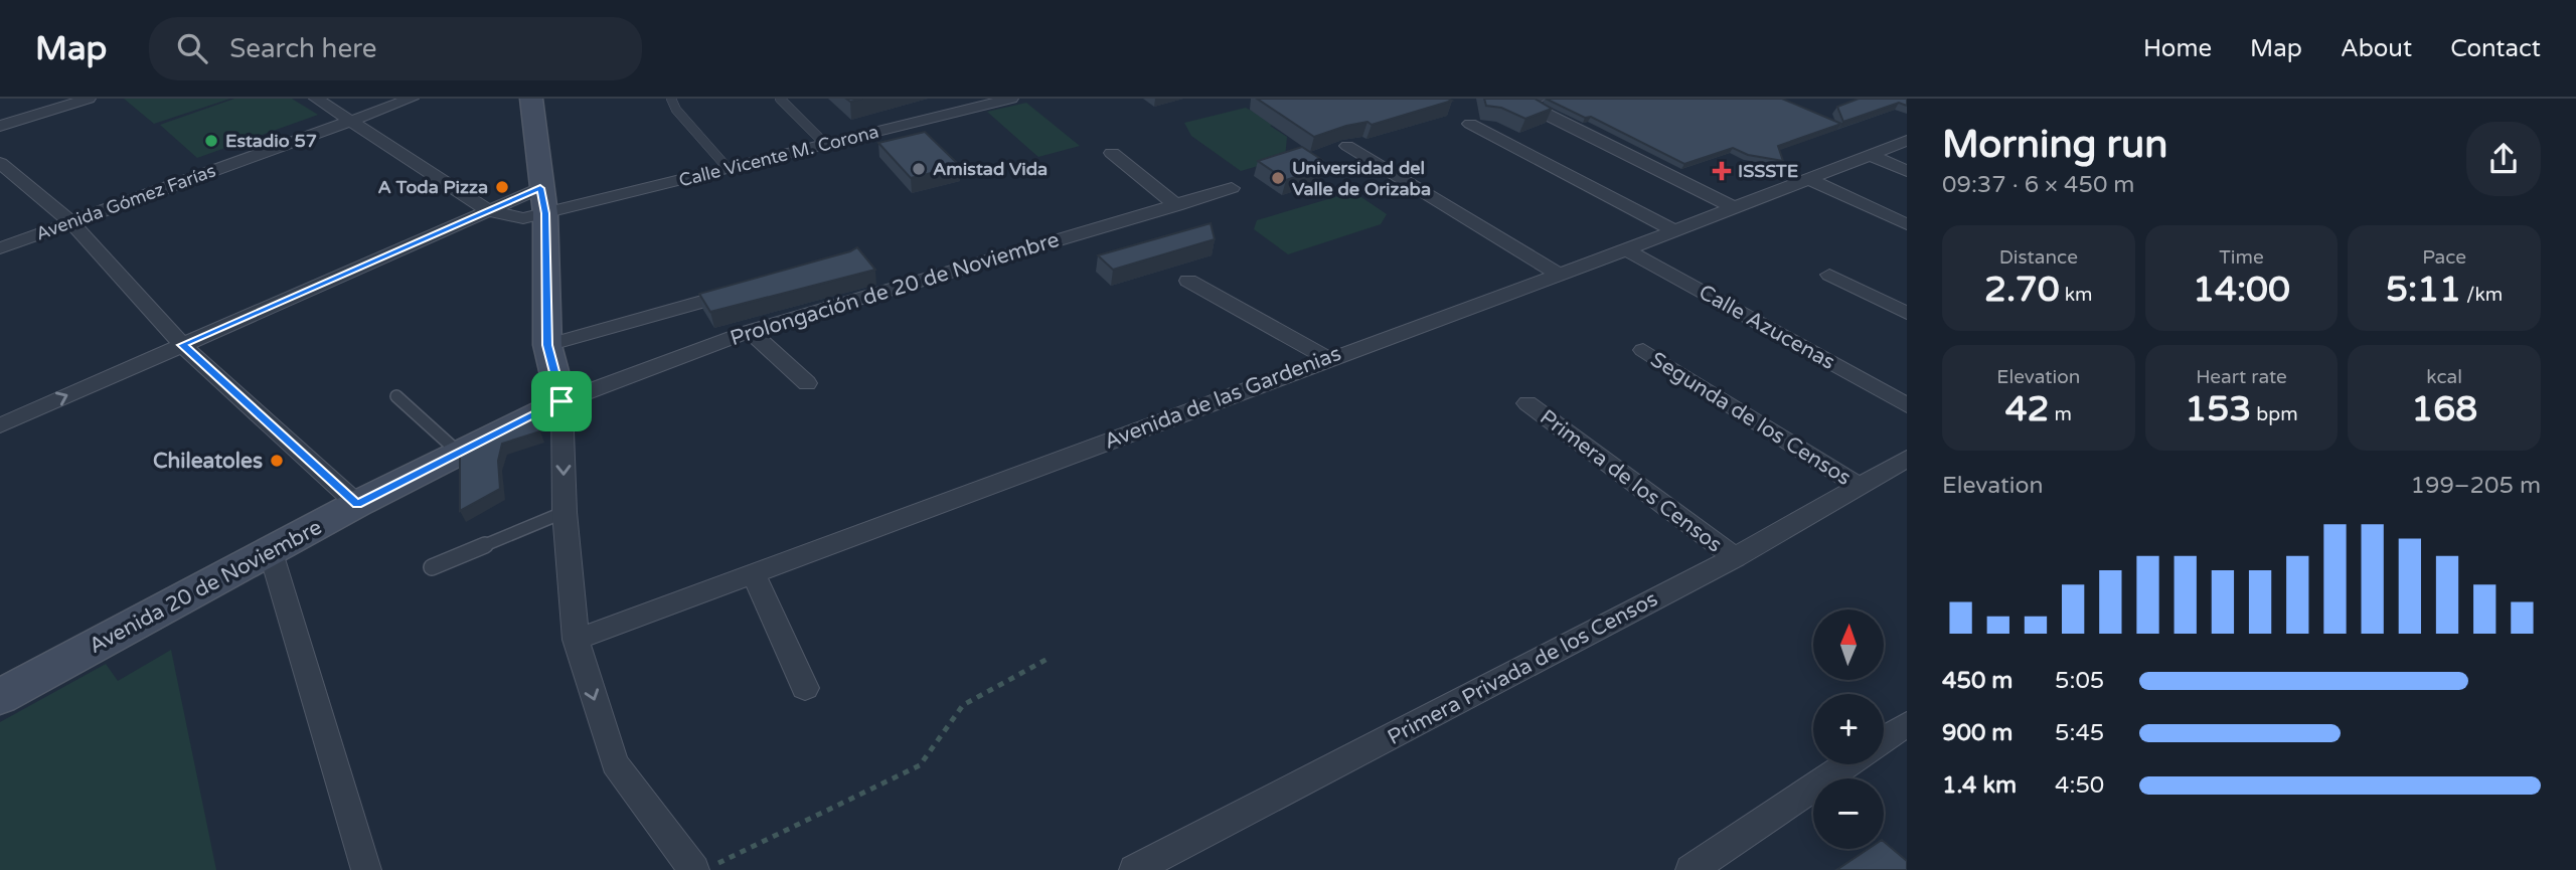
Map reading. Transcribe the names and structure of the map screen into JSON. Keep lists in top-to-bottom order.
{
  "streets": {
    "street": [
      "Calle Vicente M. Corona",
      "Avenida Gómez Farías",
      "Prolongación de 20 de Noviembre",
      "Calle Azucenas",
      "Avenida de las Gardenias",
      "Segunda de los Censos",
      "Primera de los Censos",
      "Avenida 20 de Noviembre",
      "Primera Privada de los Censos"
    ]
  },
  "crossings": [
    ["Prolongación de 20 de Noviembre", "Avenida 20 de Noviembre"],
    ["Calle Azucenas", "Avenida de las Gardenias"],
    ["Segunda de los Censos", "Primera Privada de los Censos"],
    ["Primera de los Censos", "Primera Privada de los Censos"]
  ],
  "places": {
    "other": [
      "Estadio 57",
      "Amistad Vida",
      "Universidad del Valle de Orizaba",
      "A Toda Pizza",
      "Chileatoles"
    ],
    "health": ["ISSSTE"]
  },
  "north": "top",
  "page": {
    "header": "Map",
    "search": "Search here",
    "nav": [
      "Home",
      "Map",
      "About",
      "Contact"
    ],
    "heading": ["Morning run", "09:37 · 6 × 450 m"],
    "stats": [
      ["Distance", "2.70 km"],
      ["Time", "14:00"],
      ["Pace", "5:11 /km"],
      ["Elevation", "42 m"],
      ["Heart rate", "153 bpm"],
      ["kcal", "168"]
    ],
    "chart": ["Elevation", "199–205 m"],
    "map_buttons": ["+", "−"],
    "list": [
      {
        "name": "450 m",
        "note": "5:05"
      },
      {
        "name": "900 m",
        "note": "5:45"
      },
      {
        "name": "1.4 km",
        "note": "4:50"
      }
    ]
  }
}
